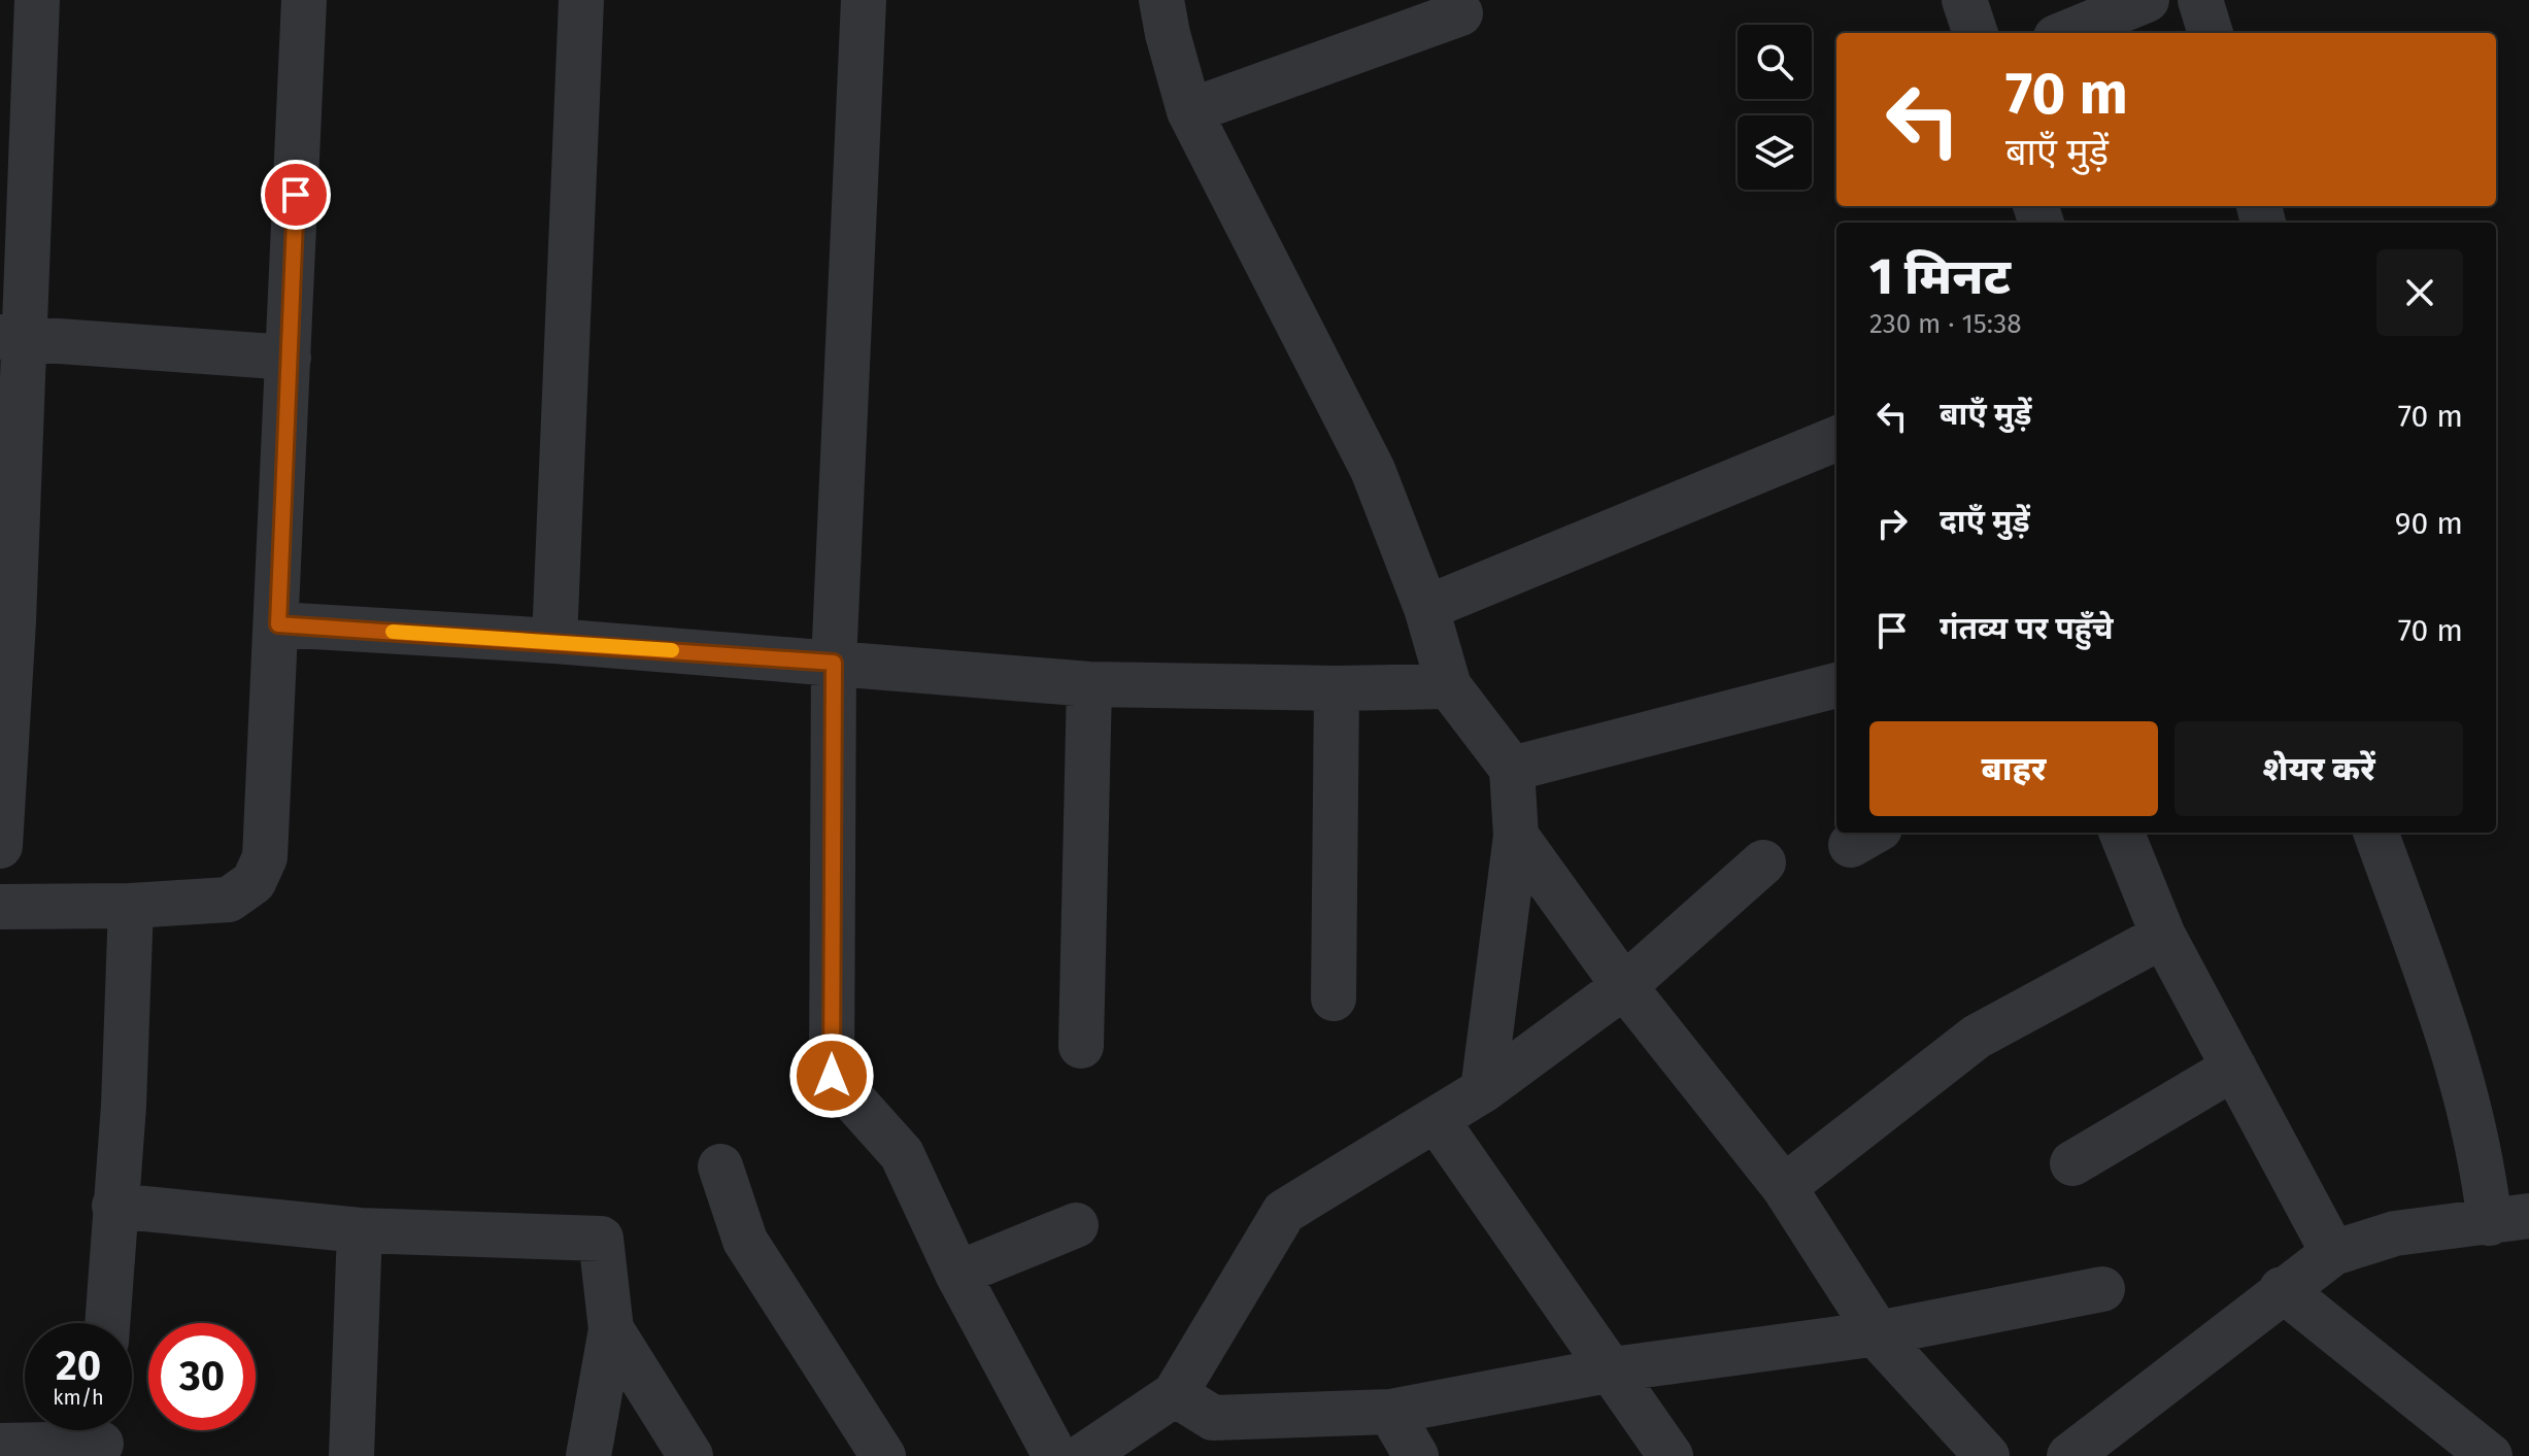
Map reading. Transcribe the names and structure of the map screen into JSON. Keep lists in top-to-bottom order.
{
  "page": {
    "turn": ["70 m", "बाएँ मुड़ें"],
    "heading": ["1 मिनट", "230 m · 15:38"],
    "list": [
      {
        "name": "बाएँ मुड़ें",
        "value": "70 m"
      },
      {
        "name": "दाएँ मुड़ें",
        "value": "90 m"
      },
      {
        "name": "गंतव्य पर पहुँचे",
        "value": "70 m"
      }
    ],
    "buttons": ["बाहर", "शेयर करें"],
    "speed": "20 km/h",
    "limit": "30"
  }
}
